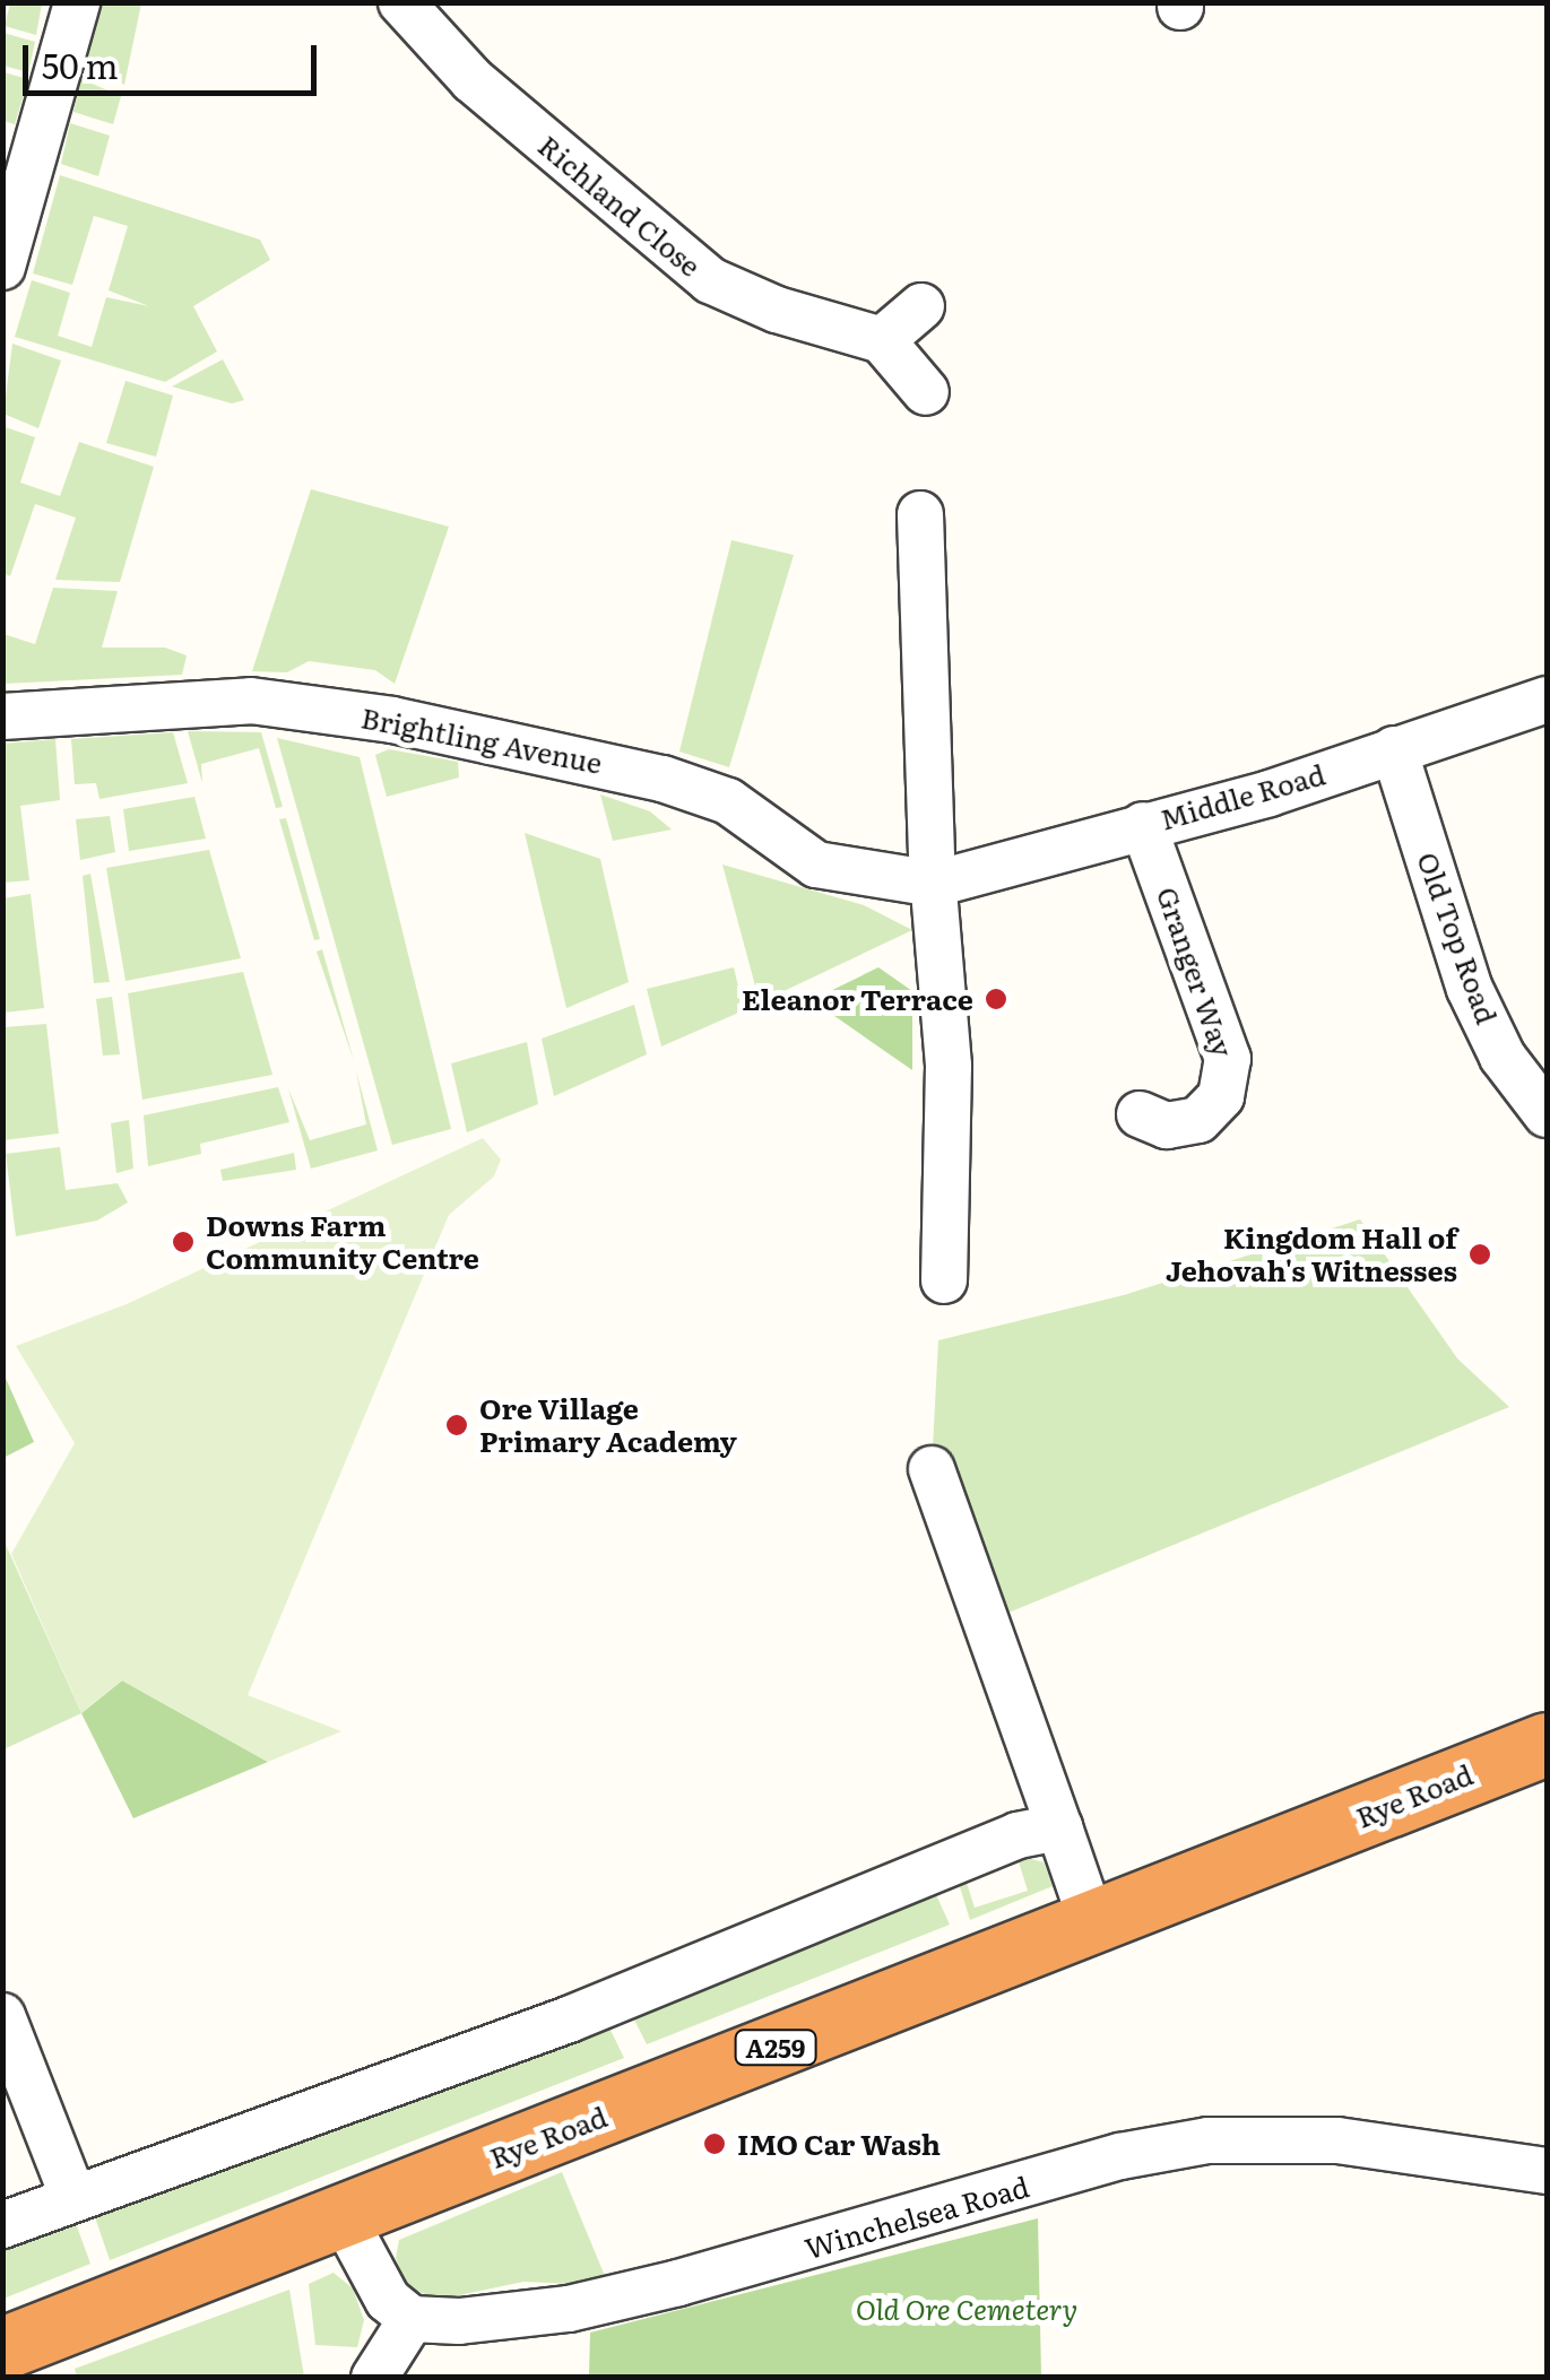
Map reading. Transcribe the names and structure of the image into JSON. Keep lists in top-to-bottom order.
{
  "streets": {
    "highway": ["Rye Road", "A259"],
    "street": [
      "Richland Close",
      "Brightling Avenue",
      "Middle Road",
      "Old Top Road",
      "Granger Way",
      "Winchelsea Road"
    ]
  },
  "crossings": [
    ["Brightling Avenue", "Middle Road"],
    ["Middle Road", "Old Top Road"],
    ["Middle Road", "Granger Way"]
  ],
  "parks": ["Old Ore Cemetery"],
  "places": [
    "Eleanor Terrace",
    "Downs Farm Community Centre",
    "Kingdom Hall of Jehovah's Witnesses",
    "Ore Village Primary Academy",
    "IMO Car Wash"
  ],
  "scale_bar": "50 m"
}
